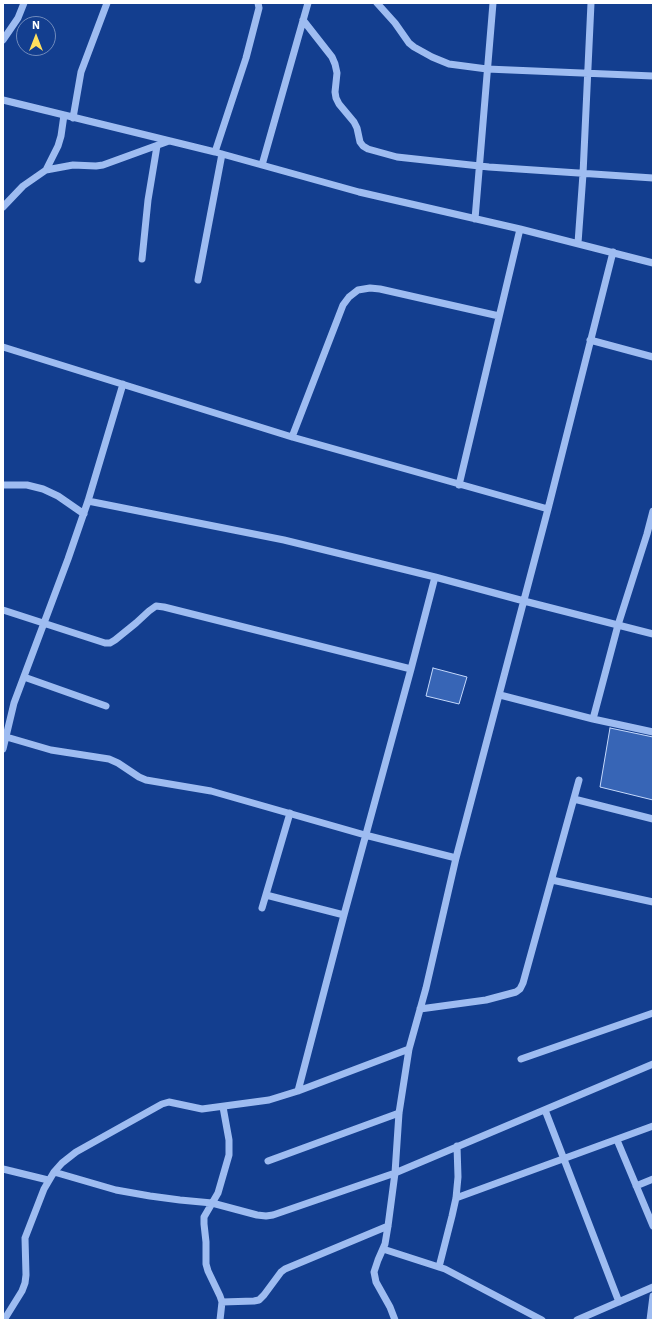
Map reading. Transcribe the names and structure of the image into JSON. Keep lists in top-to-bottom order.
{
  "north": "top"
}
